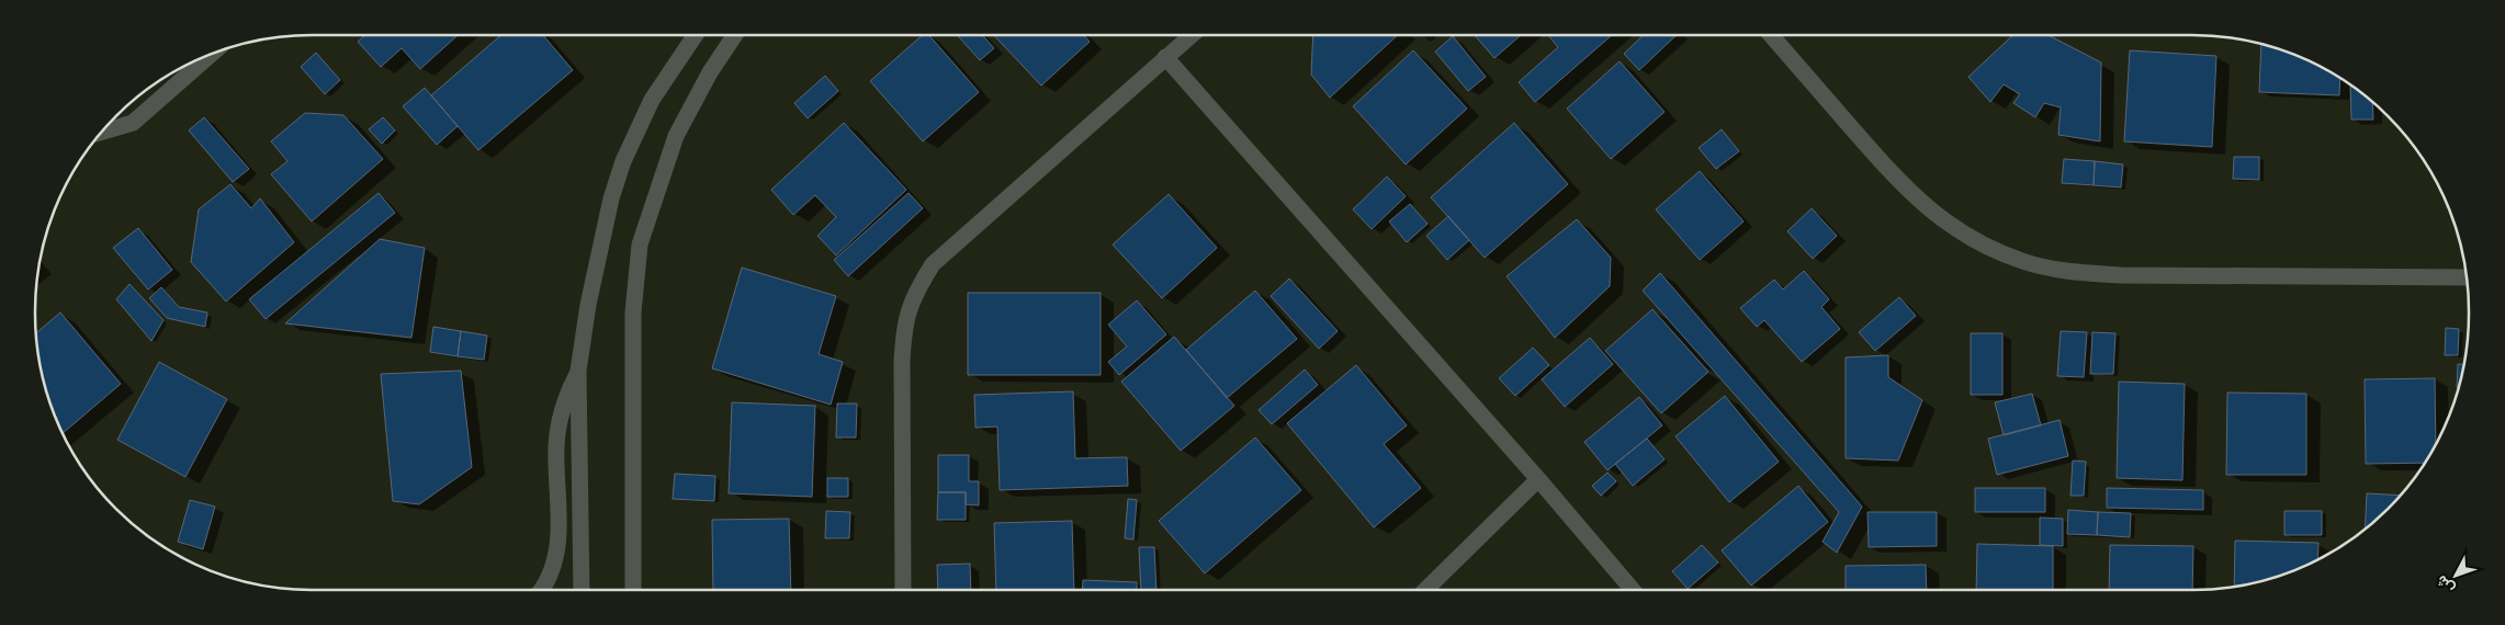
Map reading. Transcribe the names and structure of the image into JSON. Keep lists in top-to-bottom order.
{
  "north": "bottom left"
}
